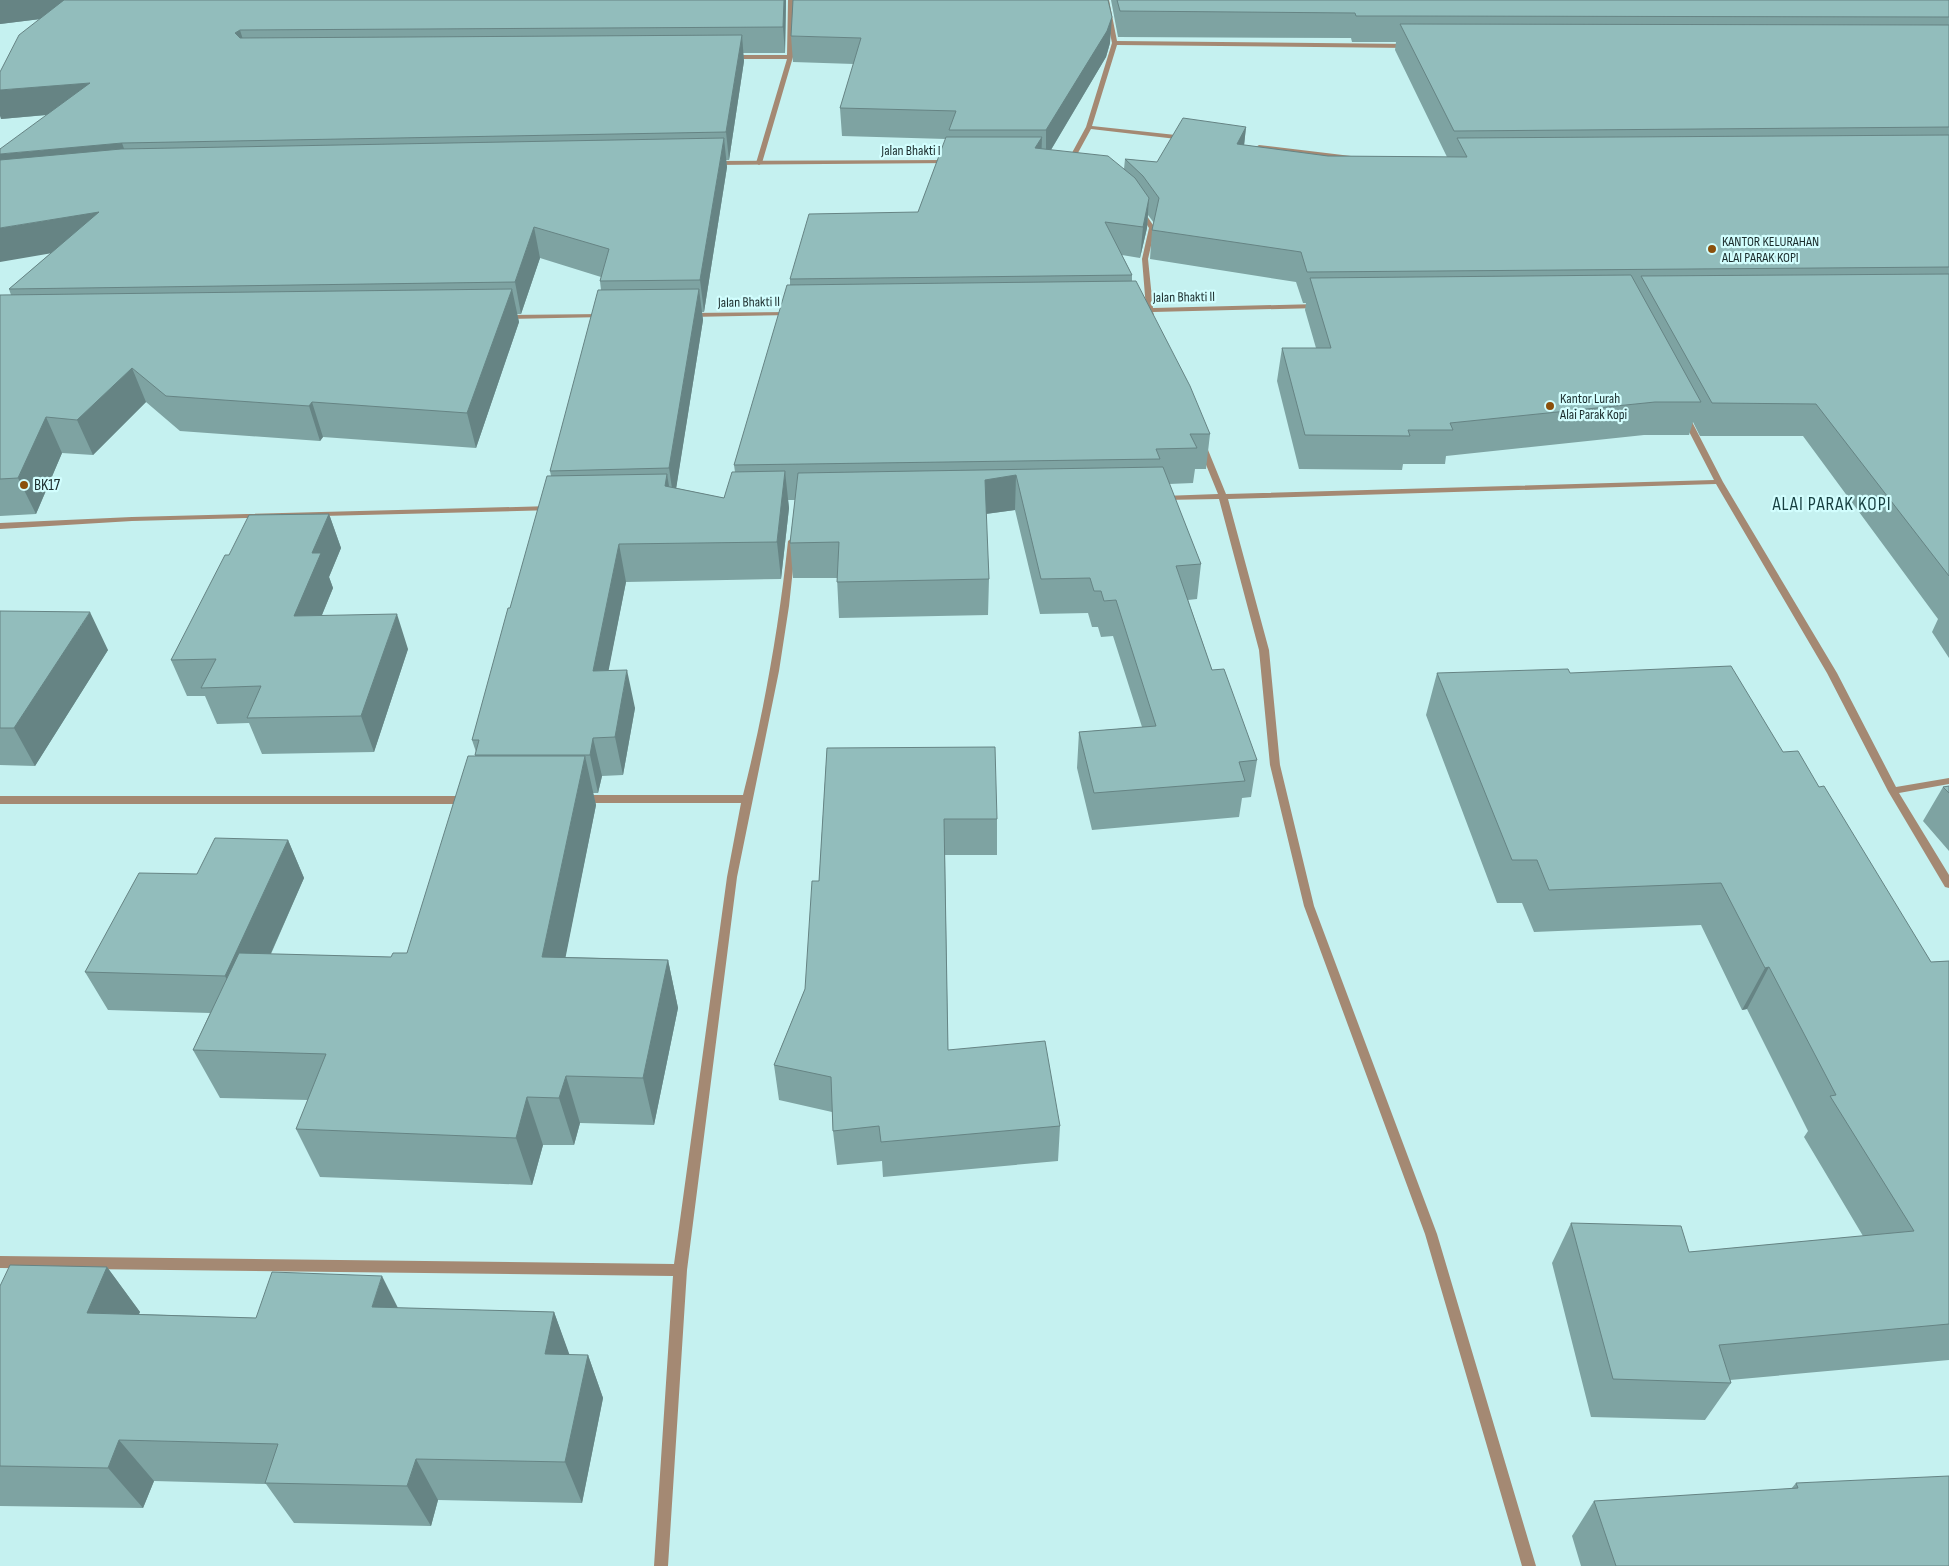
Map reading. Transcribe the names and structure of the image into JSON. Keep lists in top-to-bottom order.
{
  "streets": {
    "street": ["Jalan Bhakti I", "Jalan Bhakti II"]
  },
  "districts": ["ALAI PARAK KOPI"],
  "places": ["KANTOR KELURAHAN ALAI PARAK KOPI", "Kantor Lurah Alai Parak Kopi", "BK17"]
}
